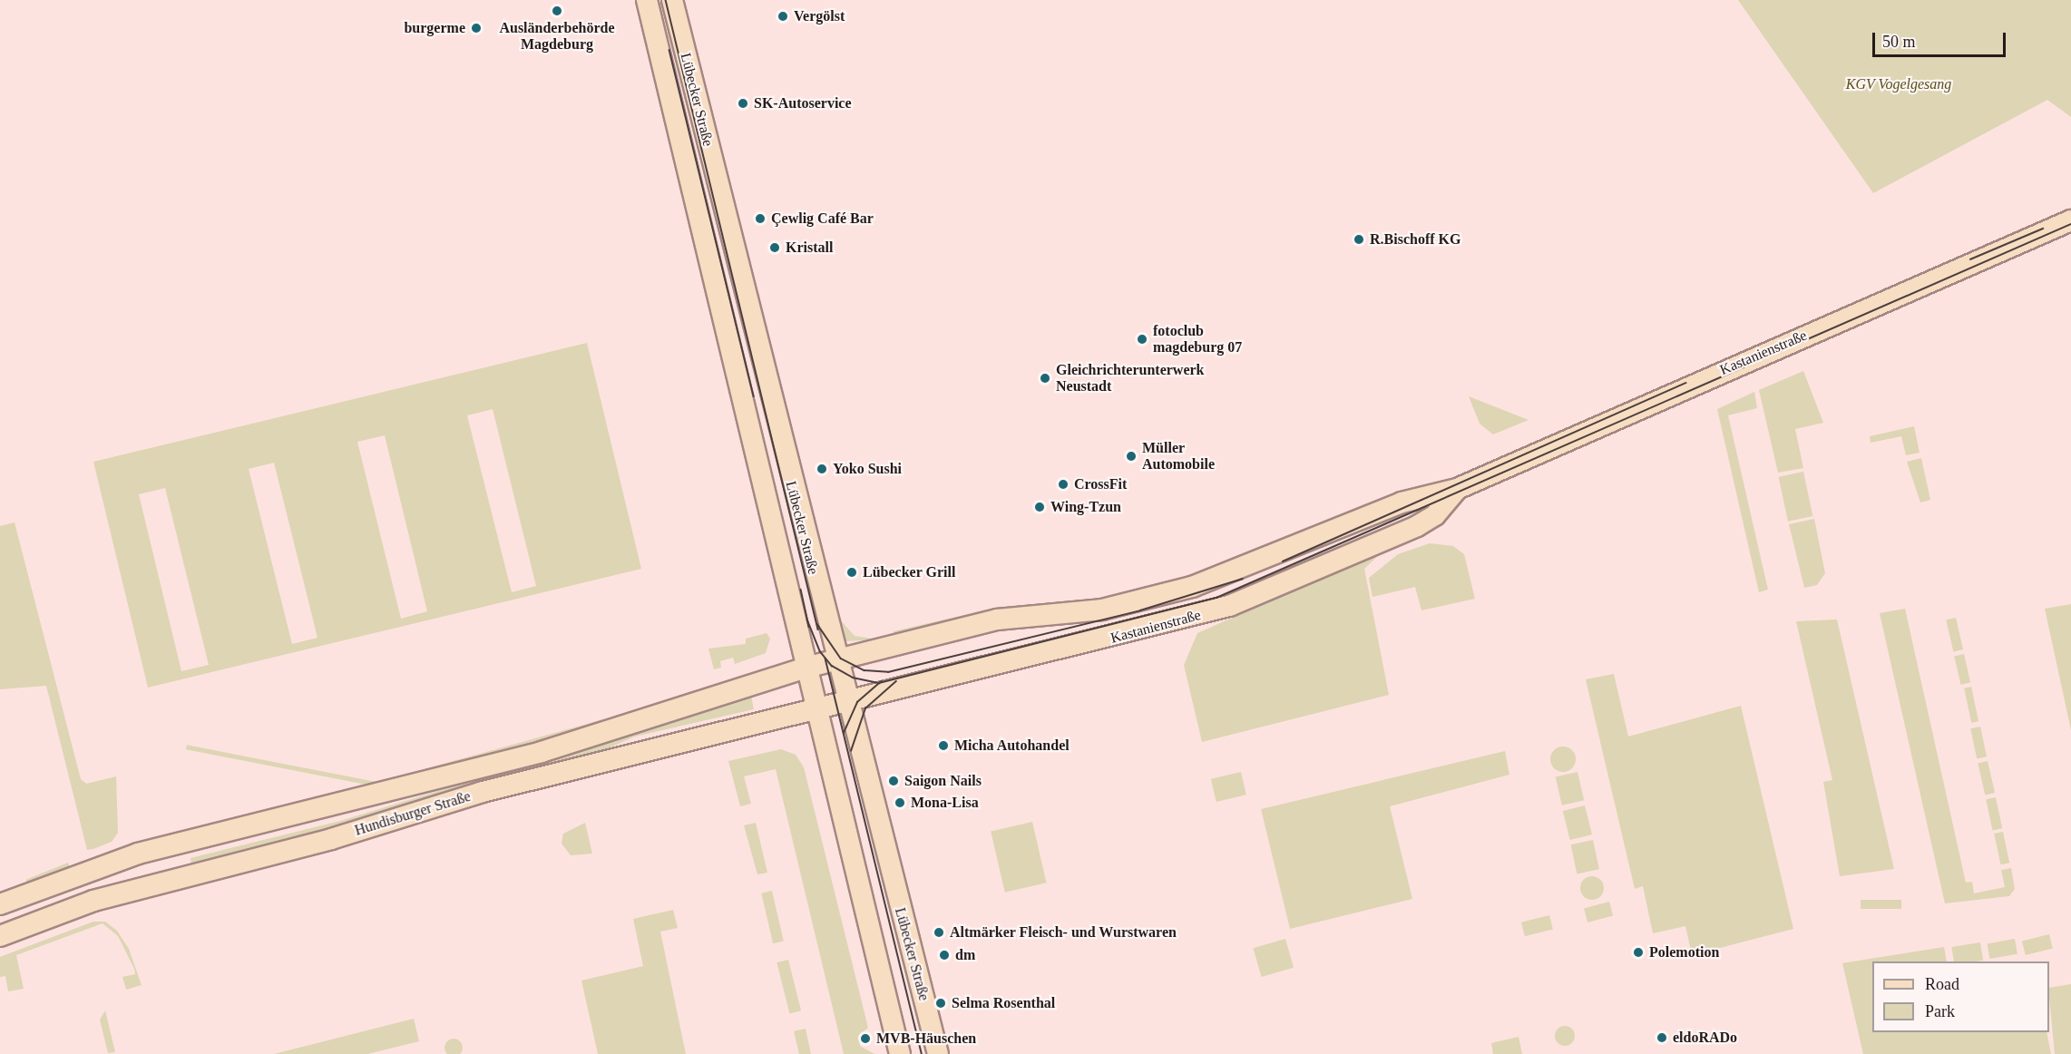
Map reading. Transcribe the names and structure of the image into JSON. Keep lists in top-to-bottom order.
{
  "streets": {
    "main road": ["Lübecker Straße", "Kastanienstraße", "Hundisburger Straße"]
  },
  "crossings": [
    ["Lübecker Straße", "Kastanienstraße"],
    ["Lübecker Straße", "Hundisburger Straße"],
    ["Kastanienstraße", "Hundisburger Straße"]
  ],
  "parks": ["KGV Vogelgesang"],
  "places": [
    "Ausländerbehörde Magdeburg",
    "Vergölst",
    "burgerme",
    "SK-Autoservice",
    "Çewlig Café Bar",
    "R.Bischoff KG",
    "Kristall",
    "fotoclub magdeburg 07",
    "Gleichrichterunterwerk Neustadt",
    "Müller Automobile",
    "Yoko Sushi",
    "CrossFit",
    "Wing-Tzun",
    "Lübecker Grill",
    "Micha Autohandel",
    "Saigon Nails",
    "Mona-Lisa",
    "Altmärker Fleisch- und Wurstwaren",
    "Polemotion",
    "dm",
    "Selma Rosenthal",
    "eldoRADo",
    "MVB-Häuschen"
  ],
  "legend": ["Road", "Park"],
  "scale_bar": "50 m"
}
